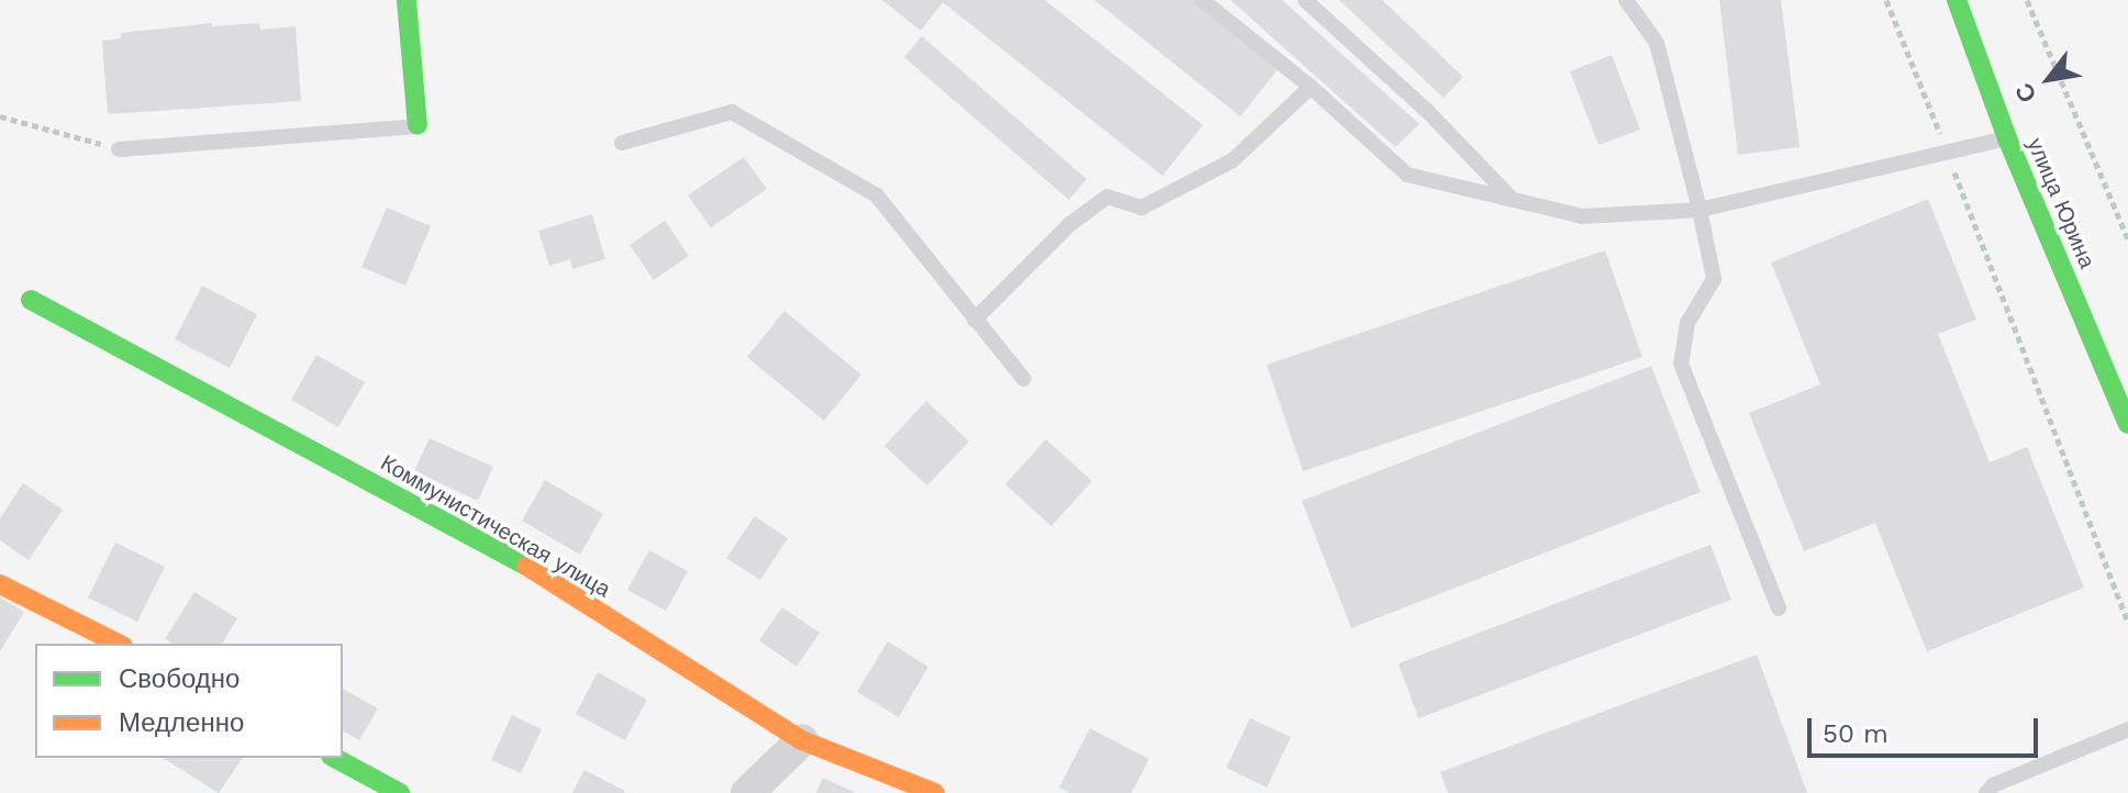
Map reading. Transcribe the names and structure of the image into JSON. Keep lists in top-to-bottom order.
{
  "streets": {
    "street": ["улица Юрина", "Коммунистическая улица"]
  },
  "legend": ["Свободно", "Медленно"],
  "scale_bar": "50 m",
  "north": "bottom left"
}
